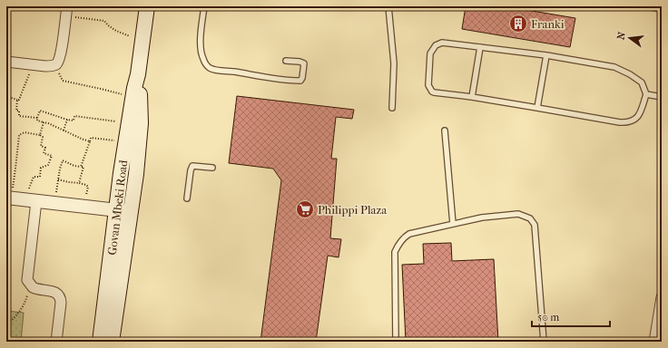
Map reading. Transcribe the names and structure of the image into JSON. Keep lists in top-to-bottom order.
{
  "streets": {
    "main road": ["Govan Mbeki Road"]
  },
  "places": {
    "building": ["Franki"],
    "supermarket": ["Philippi Plaza"]
  },
  "scale_bar": "50 m",
  "north": "left"
}
